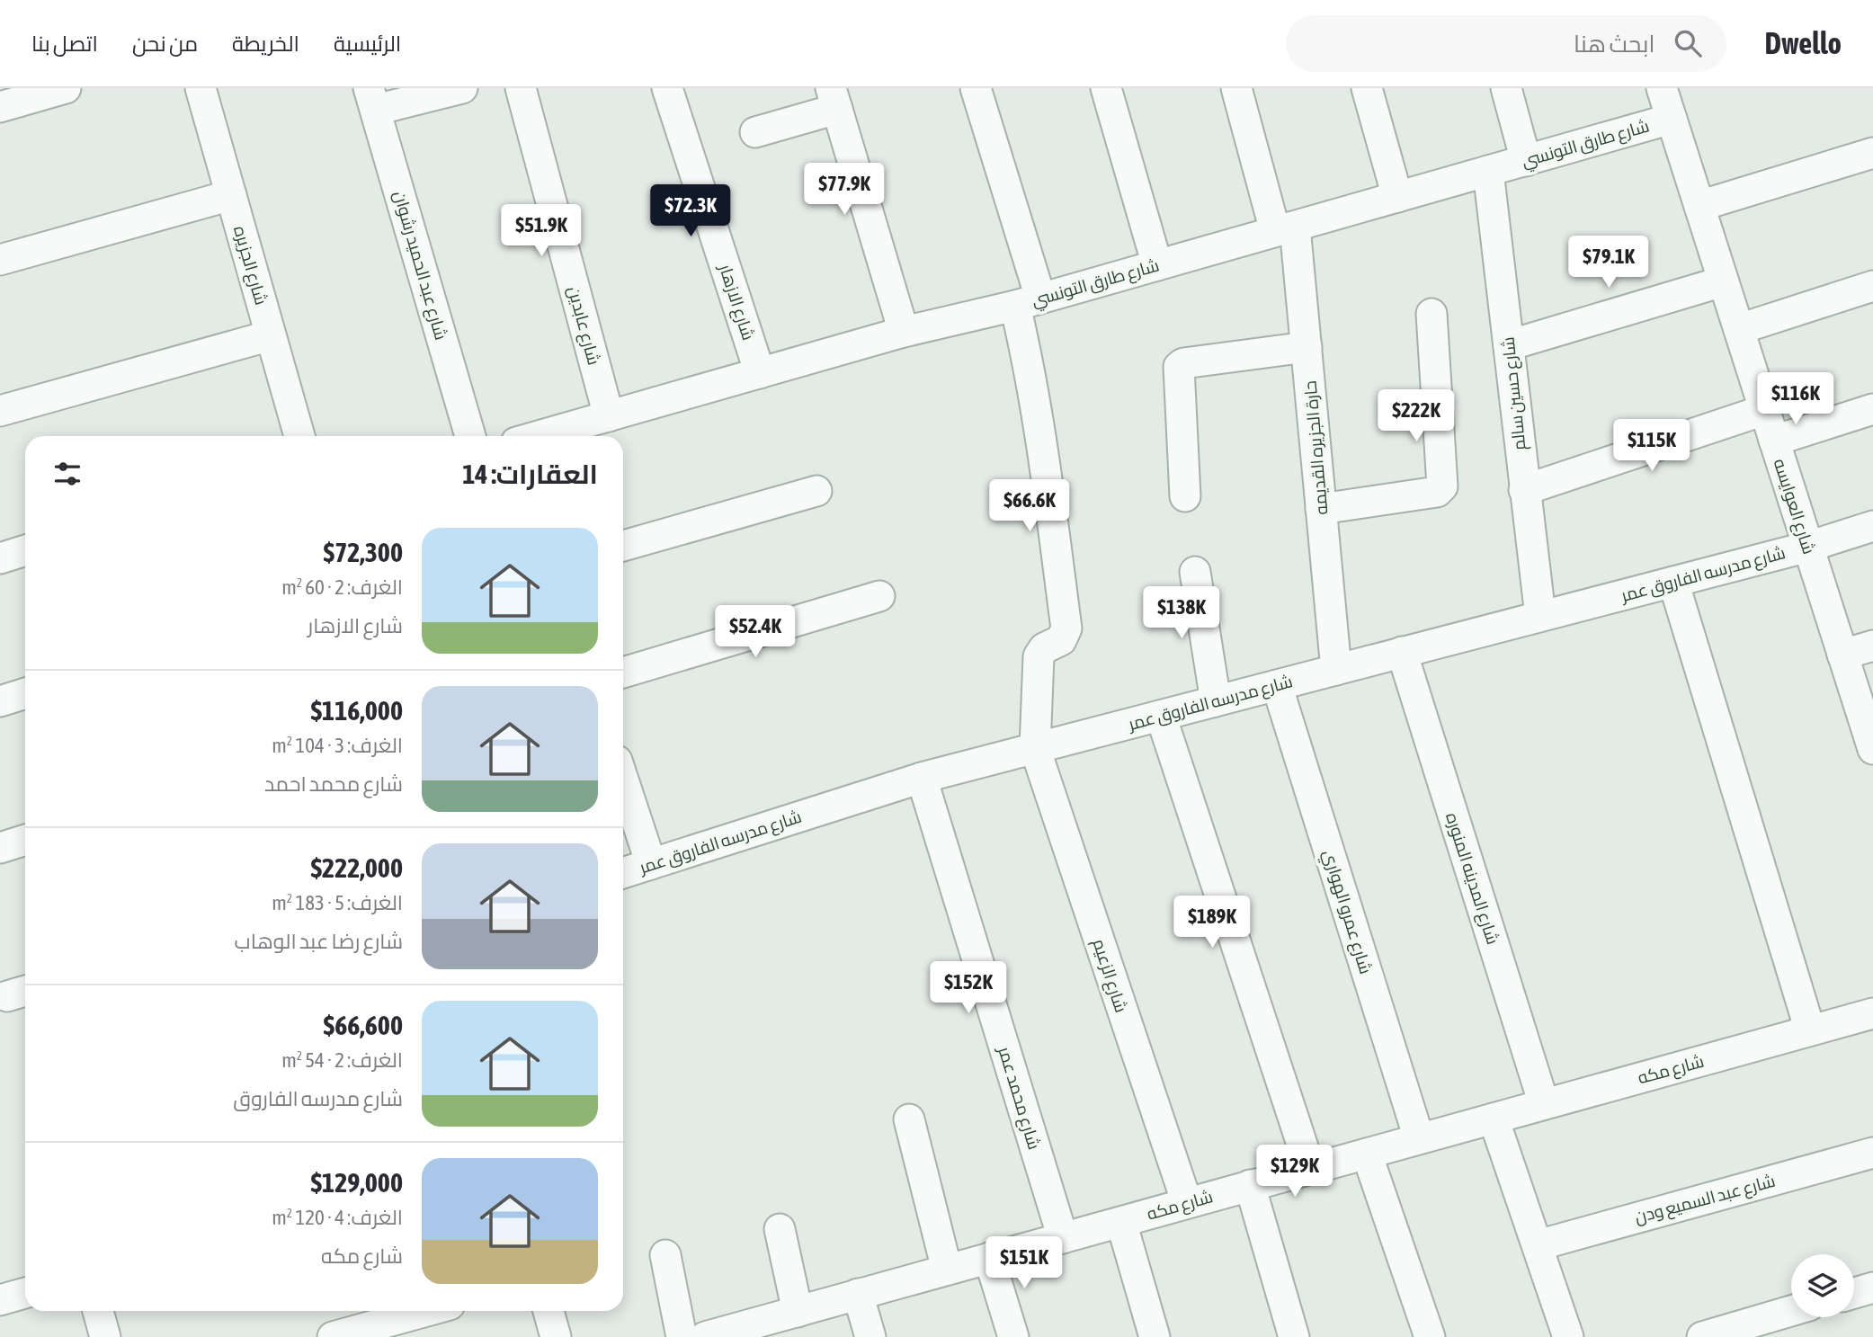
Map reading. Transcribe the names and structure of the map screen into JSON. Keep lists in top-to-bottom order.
{
  "streets": {
    "street": [
      "شارع طارق التونسي",
      "شارع الجزيره",
      "شارع عبد الحميد رشوان",
      "شارع الازهار",
      "شارع عابدين",
      "شارع حسين سالم",
      "حارة الجزيره القديمه",
      "شارع العوايسه",
      "شارع مدرسه الفاروق عمر",
      "شارع المدينه المنوره",
      "شارع عمرو الهواري",
      "شارع الزعيم",
      "شارع مكه",
      "شارع محمد عمر",
      "شارع عبد السميع ودن"
    ]
  },
  "crossings": [
    ["شارع طارق التونسي", "شارع الازهار"],
    ["شارع طارق التونسي", "شارع عابدين"],
    ["شارع طارق التونسي", "شارع حسين سالم"],
    ["شارع طارق التونسي", "حارة الجزيره القديمه"],
    ["شارع طارق التونسي", "شارع العوايسه"],
    ["شارع حسين سالم", "شارع مدرسه الفاروق عمر"],
    ["حارة الجزيره القديمه", "شارع مدرسه الفاروق عمر"],
    ["شارع العوايسه", "شارع مدرسه الفاروق عمر"],
    ["شارع مدرسه الفاروق عمر", "شارع المدينه المنوره"],
    ["شارع مدرسه الفاروق عمر", "شارع عمرو الهواري"],
    ["شارع مدرسه الفاروق عمر", "شارع الزعيم"],
    ["شارع مدرسه الفاروق عمر", "شارع محمد عمر"],
    ["شارع المدينه المنوره", "شارع مكه"],
    ["شارع عمرو الهواري", "شارع مكه"],
    ["شارع الزعيم", "شارع مكه"],
    ["شارع مكه", "شارع محمد عمر"]
  ],
  "page": {
    "header": "Dwello",
    "search": "ابحث هنا",
    "nav": [
      "الرئيسية",
      "الخريطة",
      "من نحن",
      "اتصل بنا"
    ],
    "price": [
      "$77.9K",
      "$72.3K",
      "$51.9K",
      "$79.1K",
      "$116K",
      "$222K",
      "$115K",
      "$66.6K",
      "$138K",
      "$52.4K",
      "$189K",
      "$152K",
      "$129K",
      "$151K"
    ],
    "heading": "العقارات: 14",
    "list": [
      {
        "name": "$72,300",
        "note": "الغرف: 2 · 60 m² · شارع الازهار"
      },
      {
        "name": "$116,000",
        "note": "الغرف: 3 · 104 m² · شارع محمد احمد"
      },
      {
        "name": "$222,000",
        "note": "الغرف: 5 · 183 m² · شارع رضا عبد الوهاب"
      },
      {
        "name": "$66,600",
        "note": "الغرف: 2 · 54 m² · شارع مدرسه الفاروق"
      },
      {
        "name": "$129,000",
        "note": "الغرف: 4 · 120 m² · شارع مكه"
      }
    ]
  }
}
